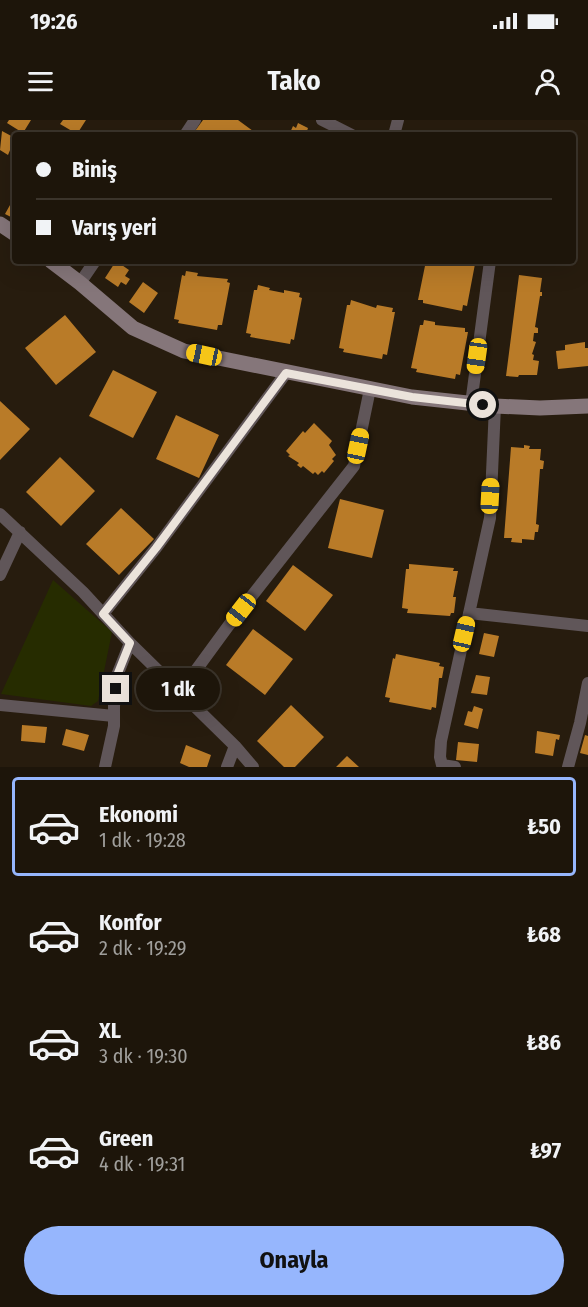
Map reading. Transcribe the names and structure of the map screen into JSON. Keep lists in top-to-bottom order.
{
  "page": {
    "status": "19:26",
    "header": "Tako",
    "banner": ["Biniş", "Varış yeri"],
    "bubble": "1 dk",
    "list": [
      {
        "name": "Ekonomi",
        "note": "1 dk · 19:28",
        "value": "₺50"
      },
      {
        "name": "Konfor",
        "note": "2 dk · 19:29",
        "value": "₺68"
      },
      {
        "name": "XL",
        "note": "3 dk · 19:30",
        "value": "₺86"
      },
      {
        "name": "Green",
        "note": "4 dk · 19:31",
        "value": "₺97"
      }
    ],
    "buttons": "Onayla"
  }
}
